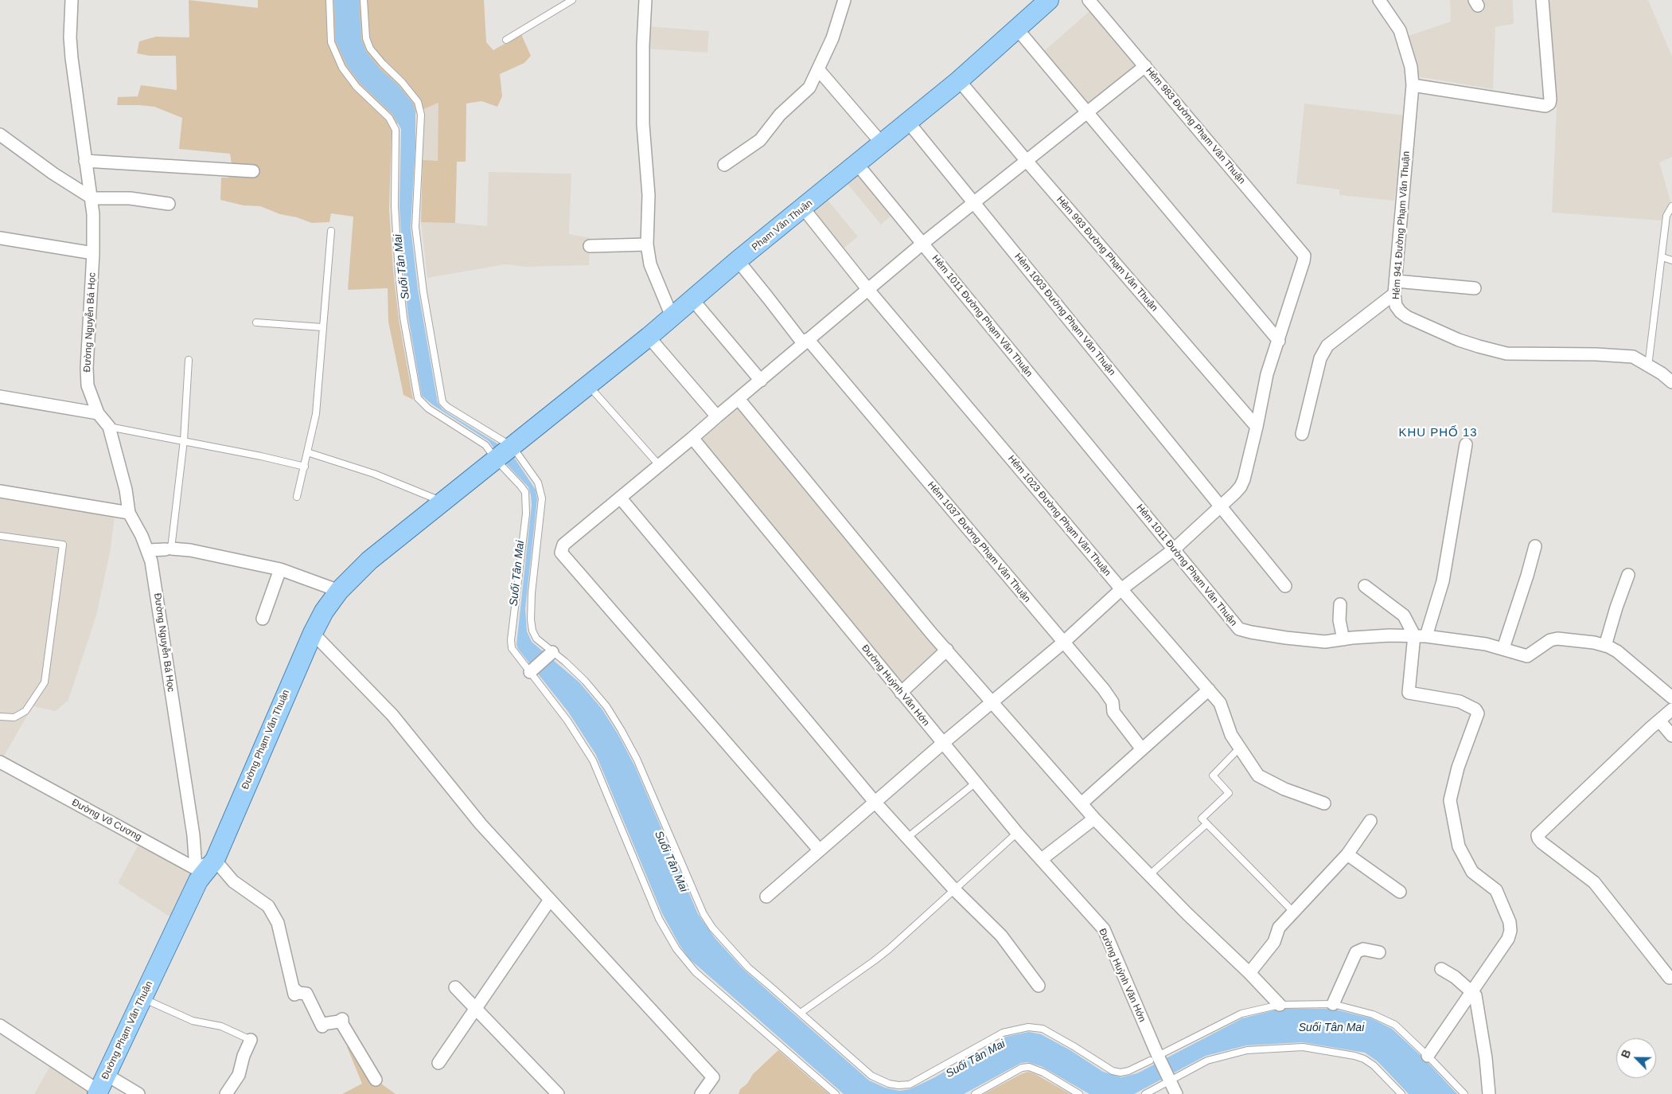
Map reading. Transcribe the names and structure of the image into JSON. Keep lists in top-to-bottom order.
{
  "streets": {
    "main road": ["Phạm Văn Thuận", "Đường Phạm Văn Thuận"],
    "street": [
      "Hẻm 983 Đường Phạm Văn Thuận",
      "Hẻm 941 Đường Phạm Văn Thuận",
      "Hẻm 993 Đường Phạm Văn Thuận",
      "Hẻm 1003 Đường Phạm Văn Thuận",
      "Hẻm 1011 Đường Phạm Văn Thuận",
      "Đường Nguyễn Bá Học",
      "Hẻm 1023 Đường Phạm Văn Thuận",
      "Hẻm 1037 Đường Phạm Văn Thuận",
      "Đường Huỳnh Văn Hớn",
      "Đường Võ Cương"
    ]
  },
  "crossings": [
    ["Phạm Văn Thuận", "Hẻm 993 Đường Phạm Văn Thuận"],
    ["Phạm Văn Thuận", "Hẻm 1003 Đường Phạm Văn Thuận"],
    ["Phạm Văn Thuận", "Hẻm 1011 Đường Phạm Văn Thuận"],
    ["Phạm Văn Thuận", "Hẻm 1023 Đường Phạm Văn Thuận"],
    ["Phạm Văn Thuận", "Hẻm 1037 Đường Phạm Văn Thuận"],
    ["Phạm Văn Thuận", "Đường Phạm Văn Thuận"],
    ["Đường Nguyễn Bá Học", "Đường Võ Cương"]
  ],
  "districts": ["KHU PHỐ 13"],
  "water": ["Suối Tân Mai"],
  "north": "top left"
}
